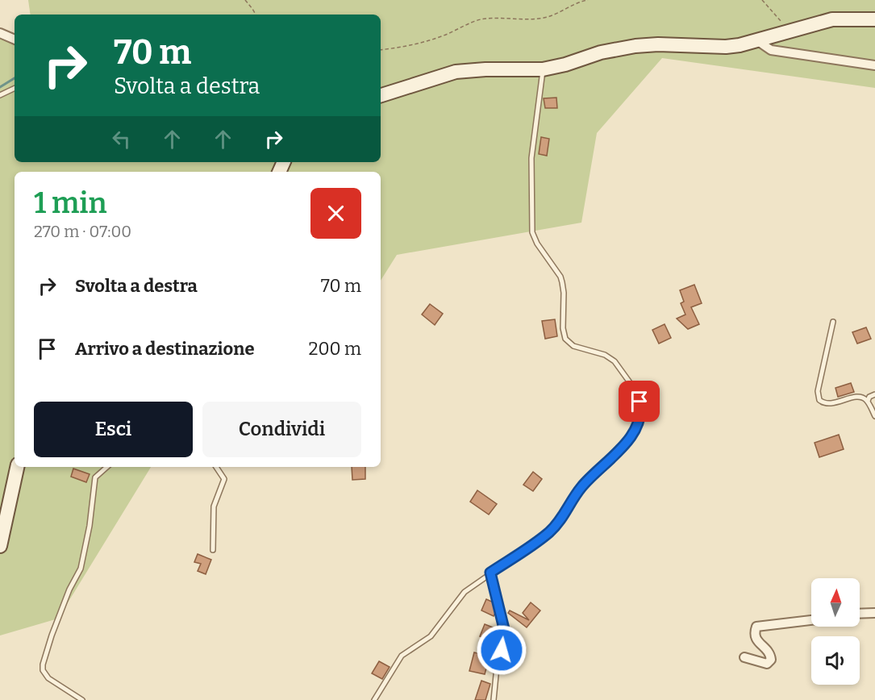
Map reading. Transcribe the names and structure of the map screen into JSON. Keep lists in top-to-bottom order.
{
  "north": "top",
  "page": {
    "turn": ["70 m", "Svolta a destra"],
    "heading": ["1 min", "270 m · 07:00"],
    "list": [
      {
        "name": "Svolta a destra",
        "value": "70 m"
      },
      {
        "name": "Arrivo a destinazione",
        "value": "200 m"
      }
    ],
    "buttons": ["Esci", "Condividi"]
  }
}
